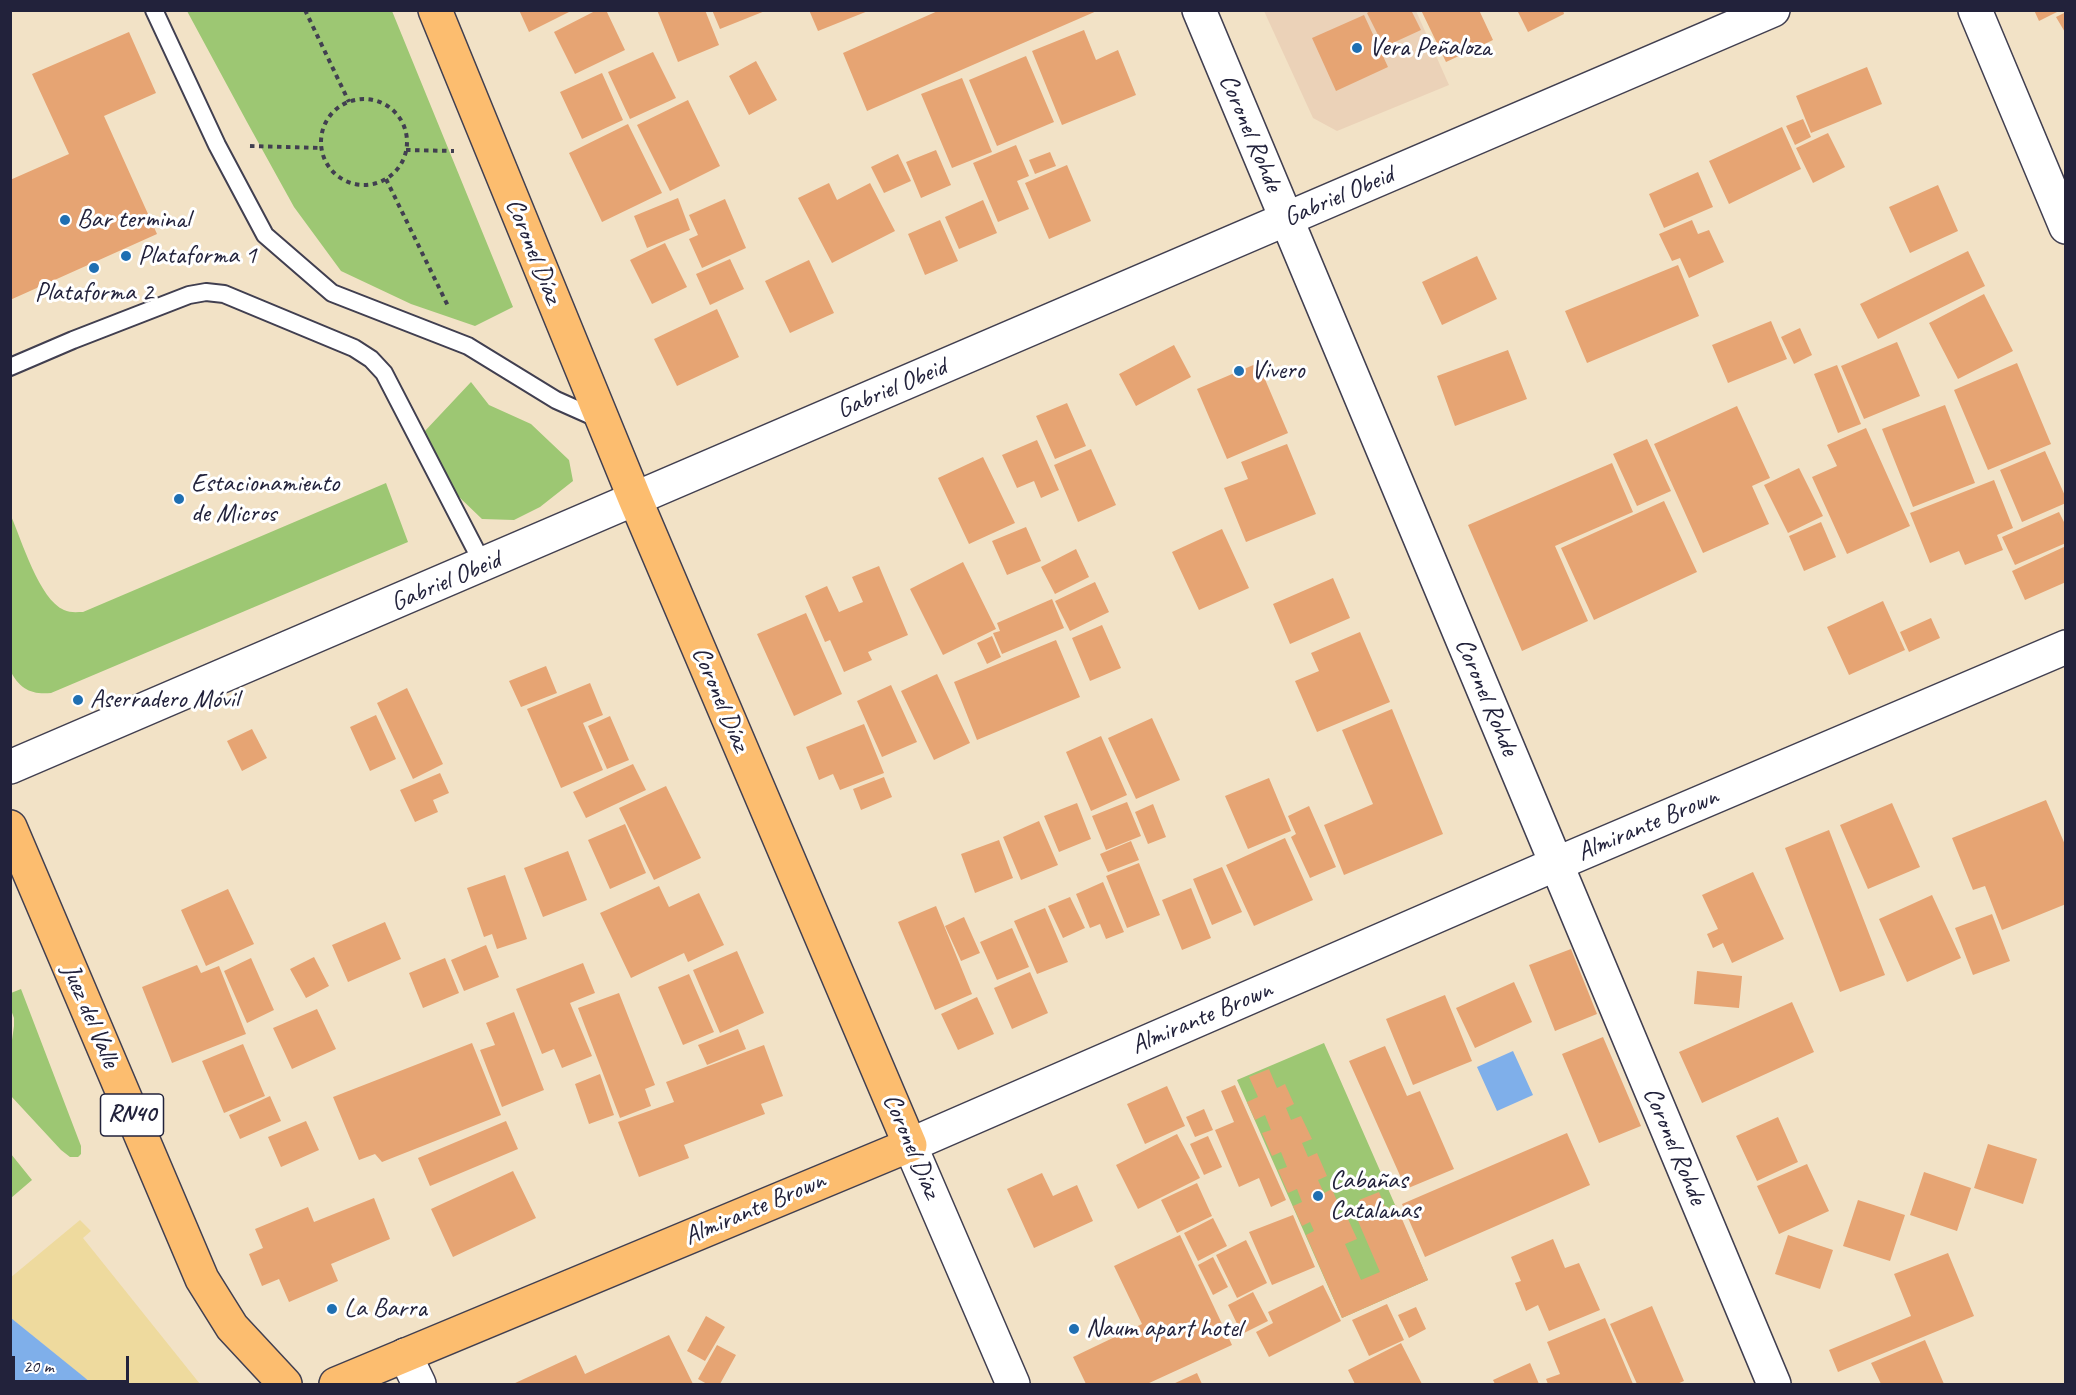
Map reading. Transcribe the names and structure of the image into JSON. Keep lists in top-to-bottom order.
{
  "streets": {
    "main road": [
      "Coronel Díaz",
      "Almirante Brown",
      "Juez del Valle",
      "RN40"
    ],
    "street": ["Coronel Rohde", "Gabriel Obeid"]
  },
  "crossings": [
    ["Coronel Rohde", "Gabriel Obeid"],
    ["Coronel Rohde", "Almirante Brown"],
    ["Gabriel Obeid", "Coronel Díaz"],
    ["Coronel Díaz", "Almirante Brown"]
  ],
  "places": [
    "Vera Peñaloza",
    "Bar terminal",
    "Plataforma 1",
    "Plataforma 2",
    "Vivero",
    "Estacionamiento de Micros",
    "Aserradero Móvil",
    "Cabañas Catalanas",
    "La Barra",
    "Naum apart hotel"
  ],
  "scale_bar": "20 m"
}
